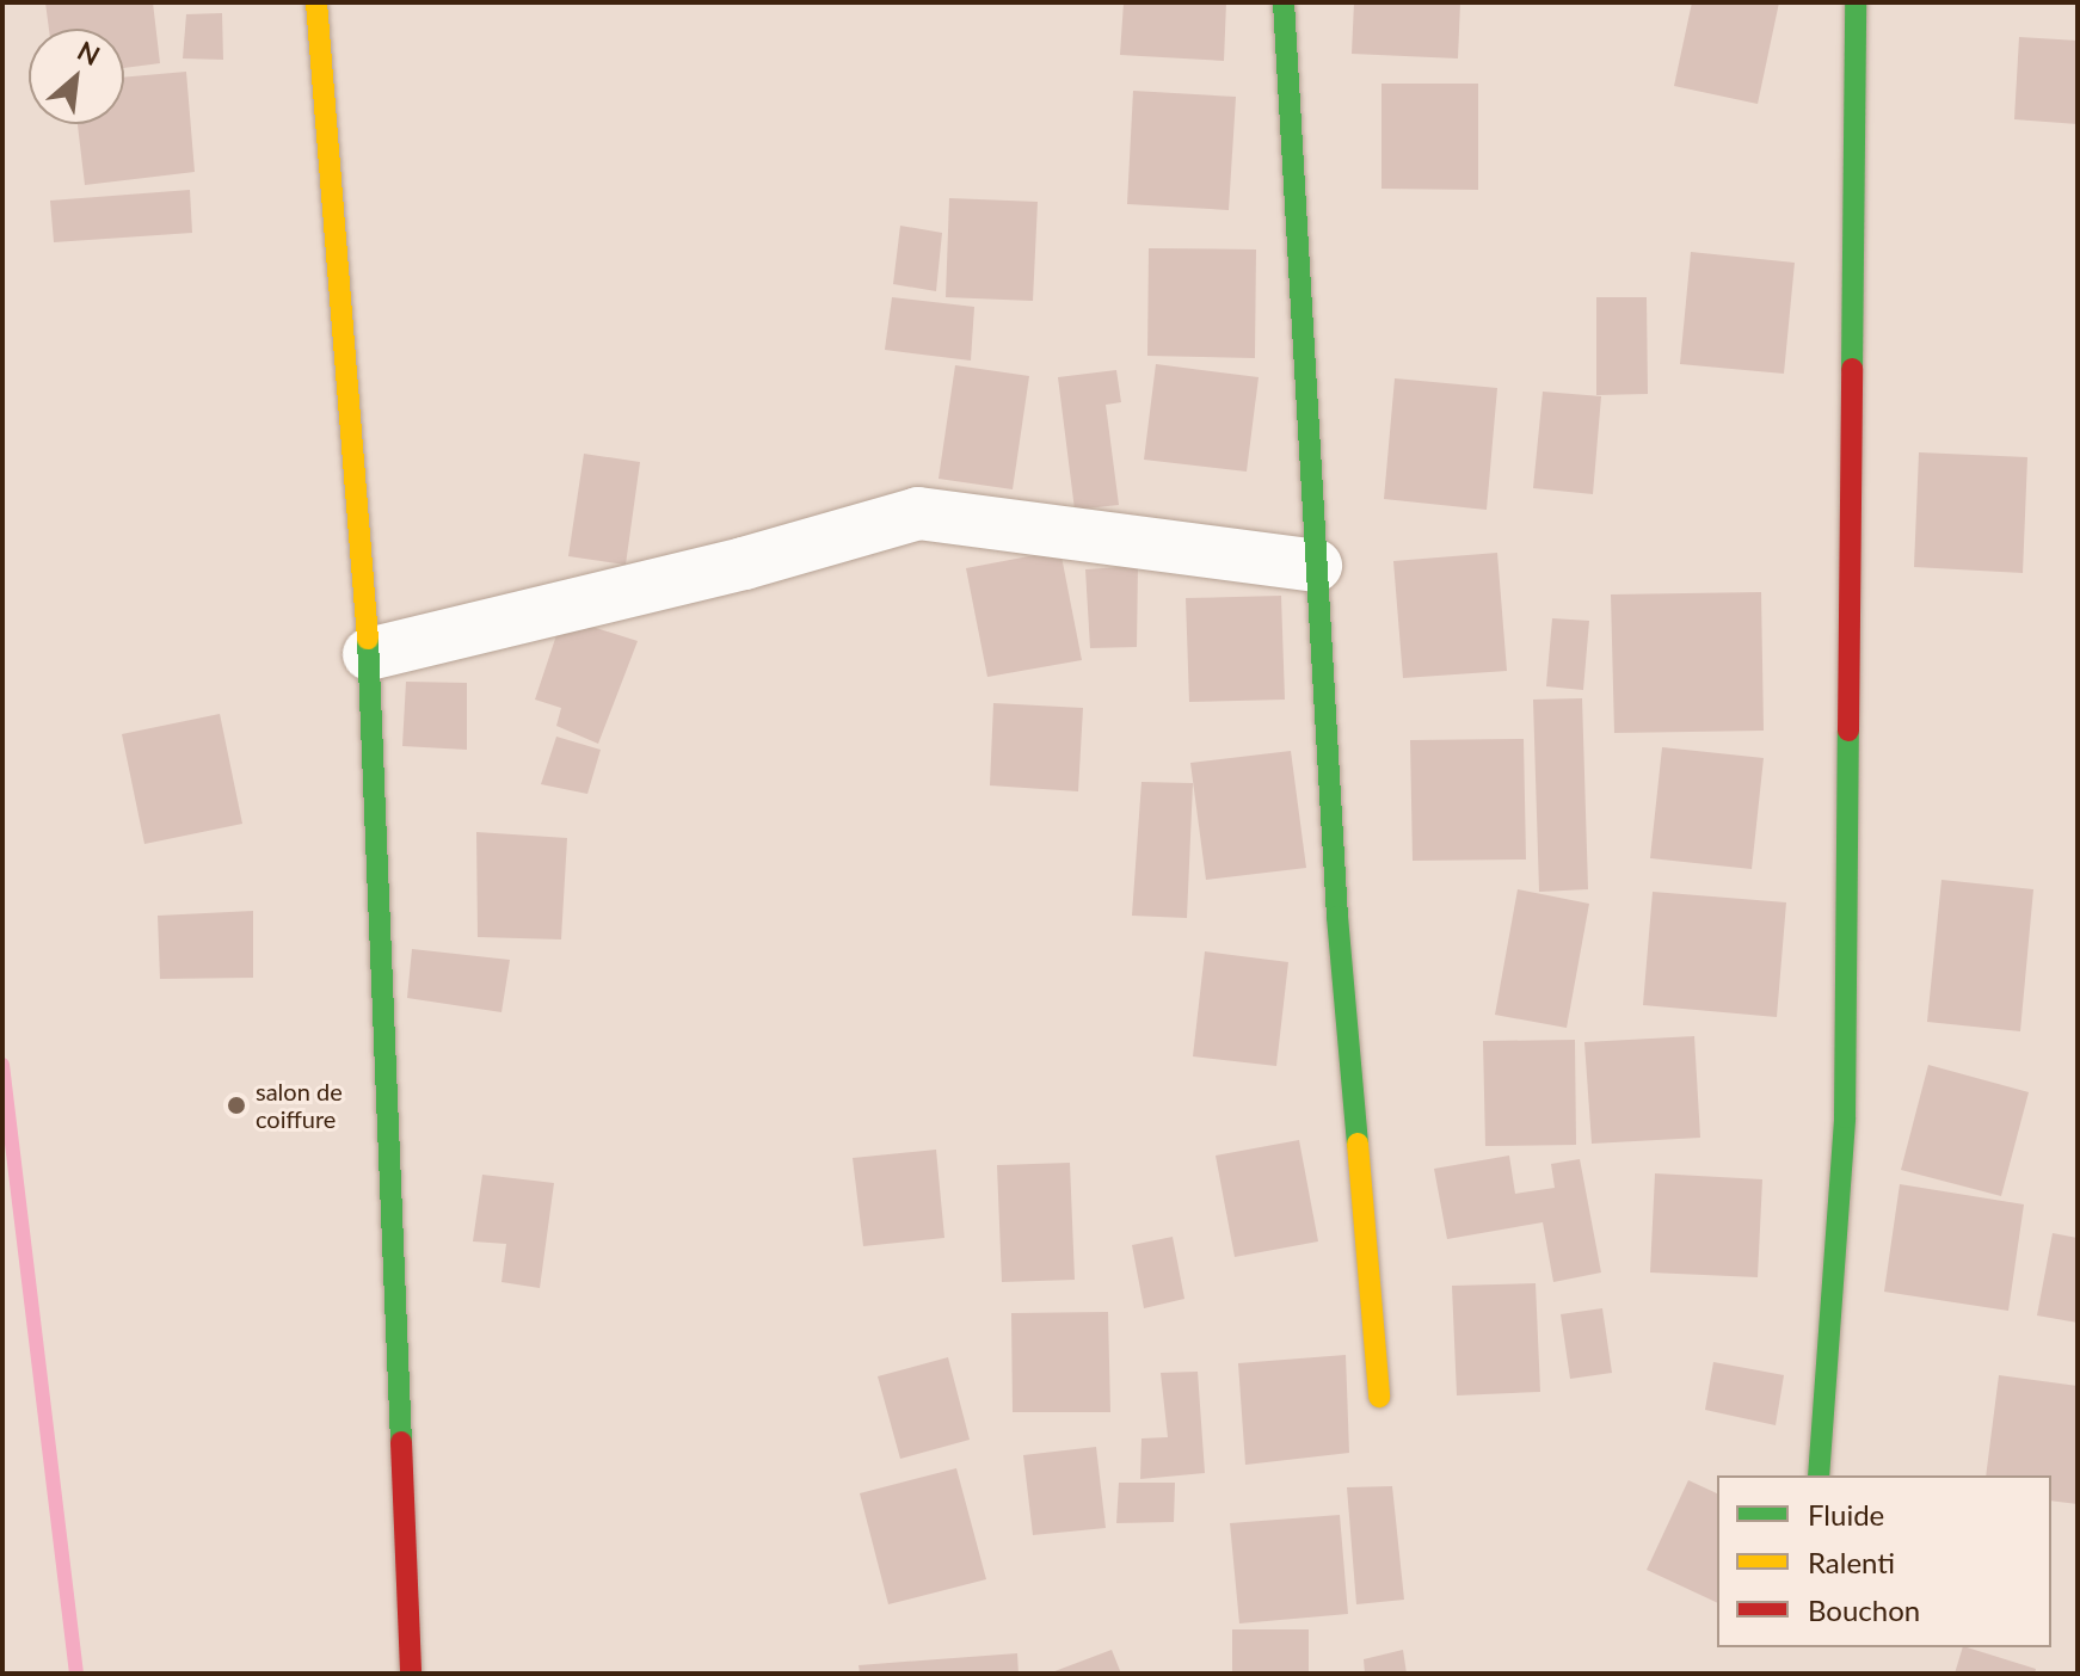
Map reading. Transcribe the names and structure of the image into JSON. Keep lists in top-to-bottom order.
{
  "places": ["salon de coiffure"],
  "legend": ["Fluide", "Ralenti", "Bouchon"],
  "north": "top right"
}
